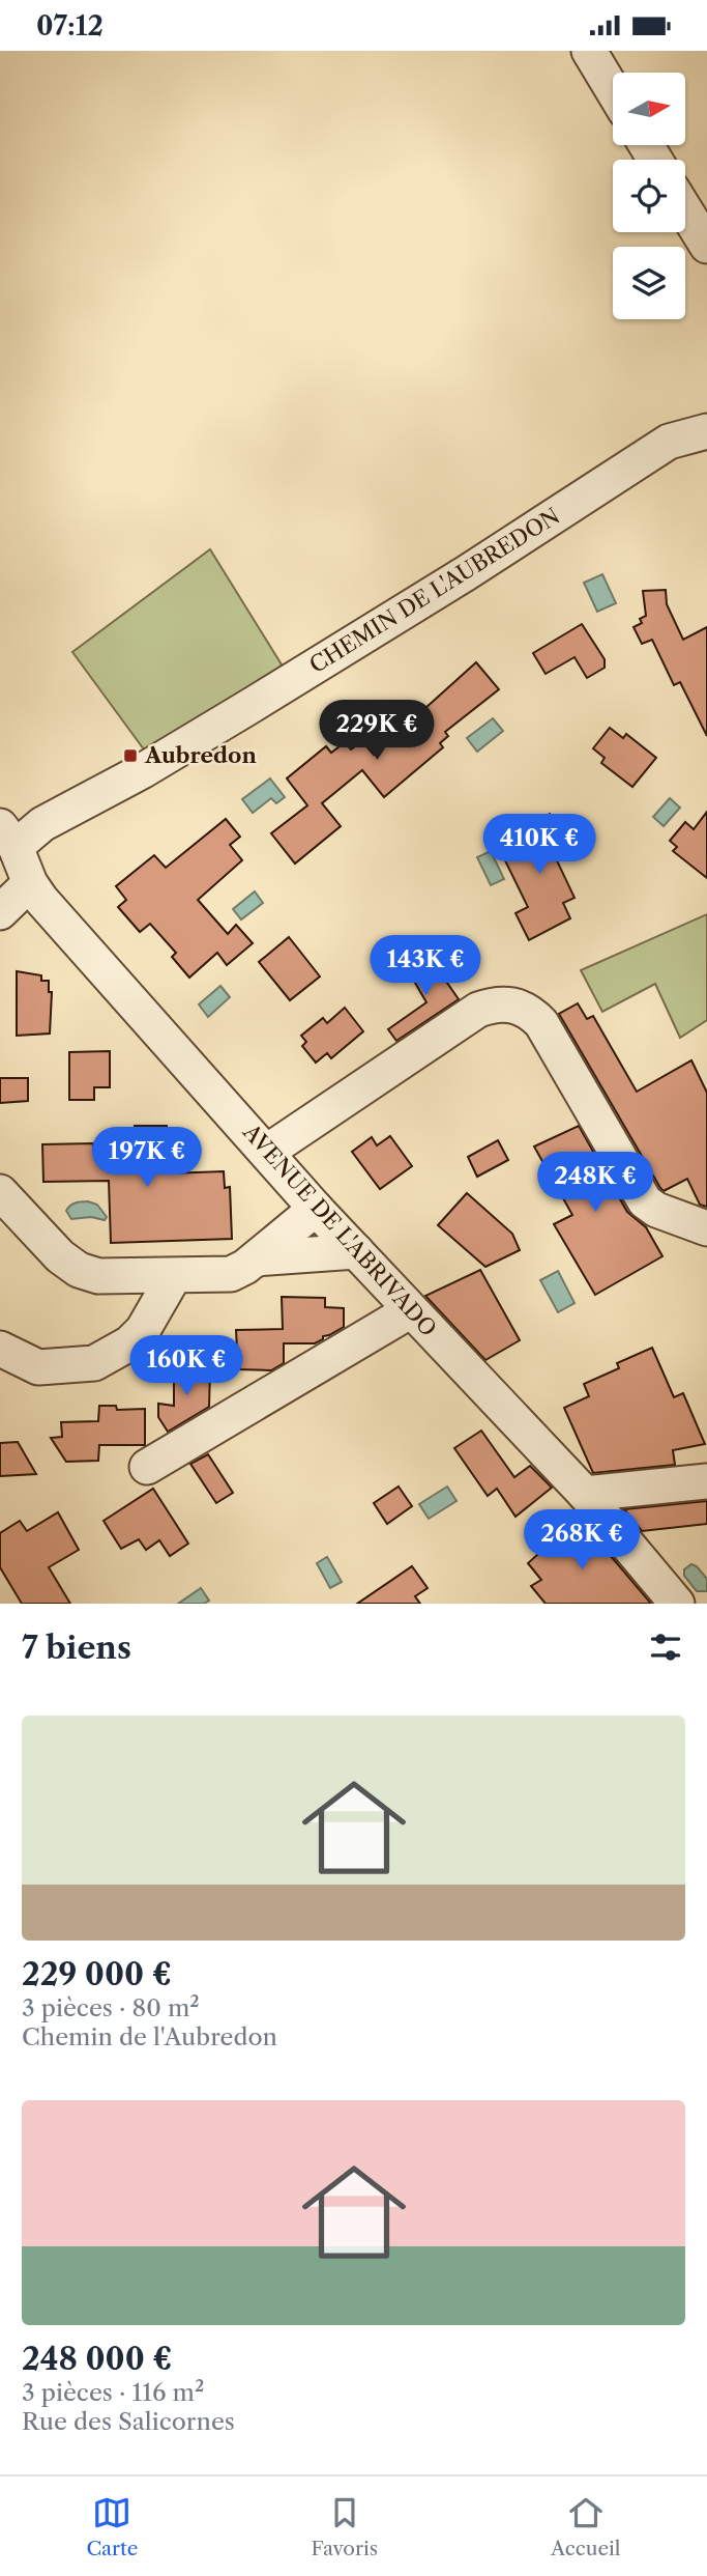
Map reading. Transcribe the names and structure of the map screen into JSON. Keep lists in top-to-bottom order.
{
  "streets": {
    "street": ["CHEMIN DE L'AUBREDON", "AVENUE DE L'ABRIVADO"]
  },
  "crossings": [
    ["CHEMIN DE L'AUBREDON", "AVENUE DE L'ABRIVADO"]
  ],
  "places": {
    "transit": ["Aubredon"]
  },
  "north": "right",
  "page": {
    "status": "07:12",
    "price": [
      "229K €",
      "410K €",
      "143K €",
      "197K €",
      "248K €",
      "160K €",
      "268K €"
    ],
    "heading": "7 biens",
    "list": [
      {
        "name": "229 000 €",
        "note": "3 pièces · 80 m² · Chemin de l'Aubredon"
      },
      {
        "name": "248 000 €",
        "note": "3 pièces · 116 m² · Rue des Salicornes"
      }
    ],
    "tabs": ["Carte", "Favoris", "Accueil"]
  }
}
